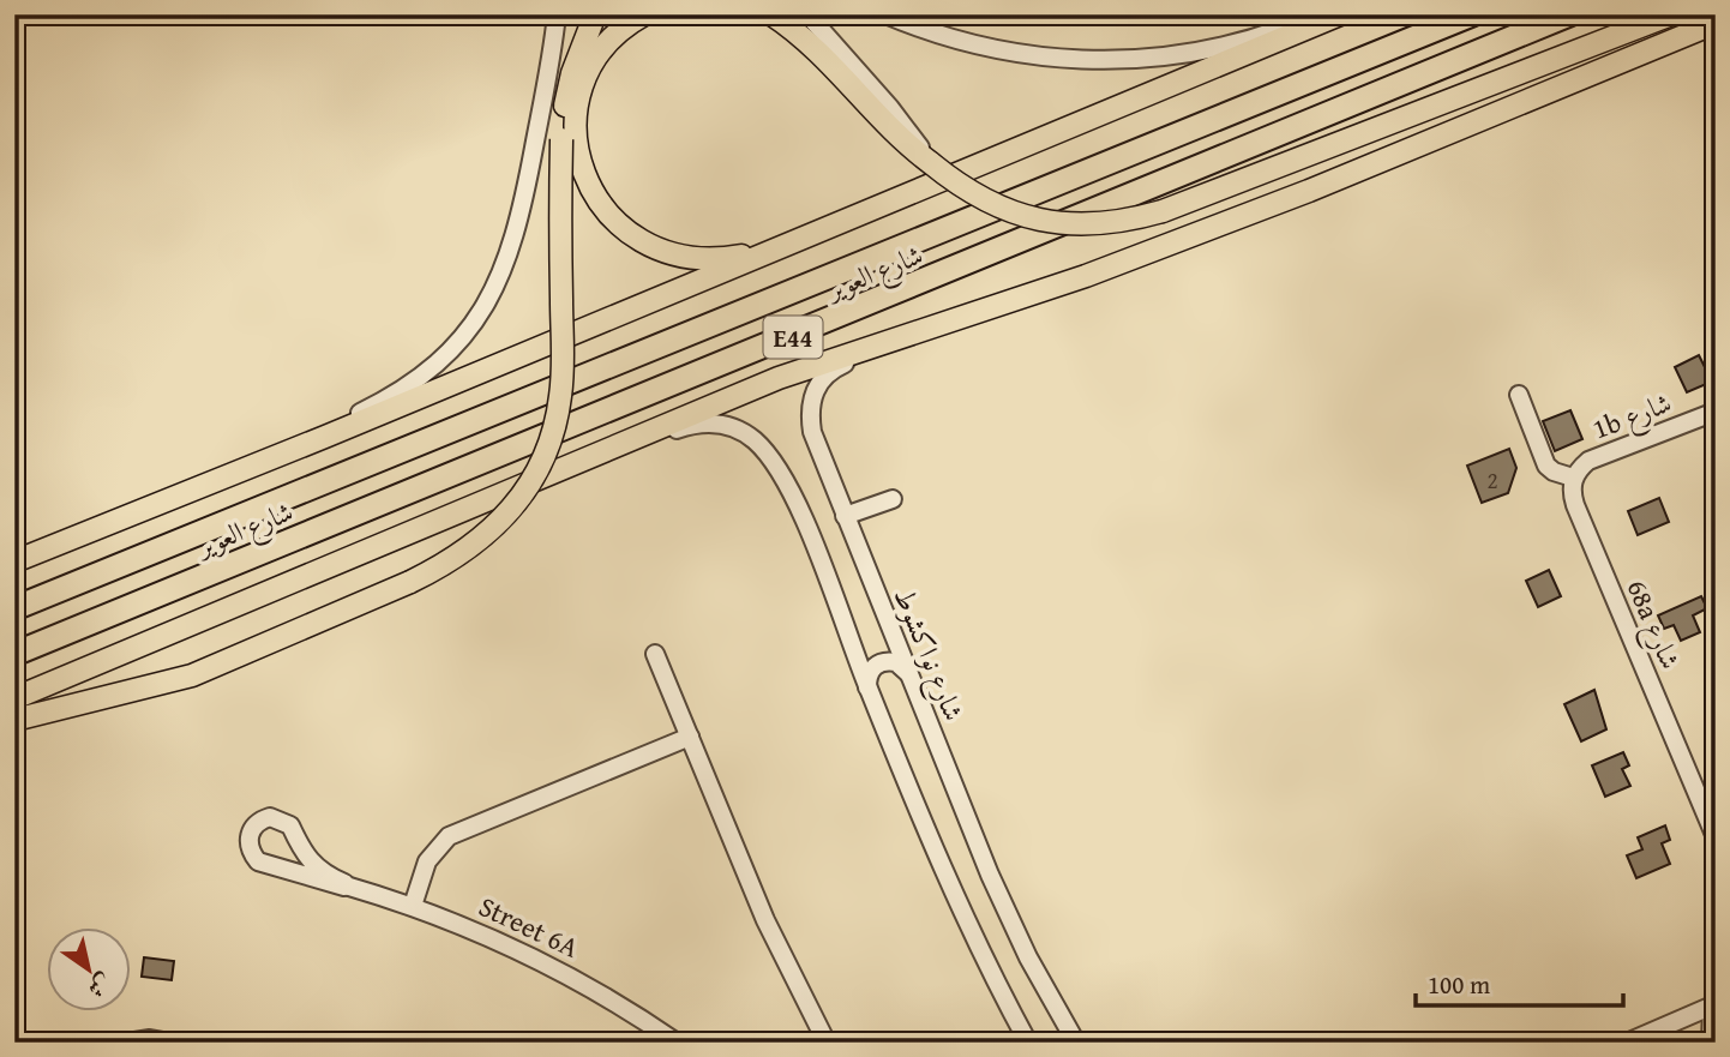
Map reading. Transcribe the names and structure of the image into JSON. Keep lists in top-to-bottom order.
{
  "streets": {
    "highway": ["شارع العوير", "E44"],
    "street": [
      "1b شارع",
      "68a شارع",
      "شارع نواكشوط",
      "Street 6A"
    ]
  },
  "crossings": [
    ["1b شارع", "68a شارع"]
  ],
  "house_numbers": ["2"],
  "scale_bar": "100 m",
  "north": "bottom right"
}
